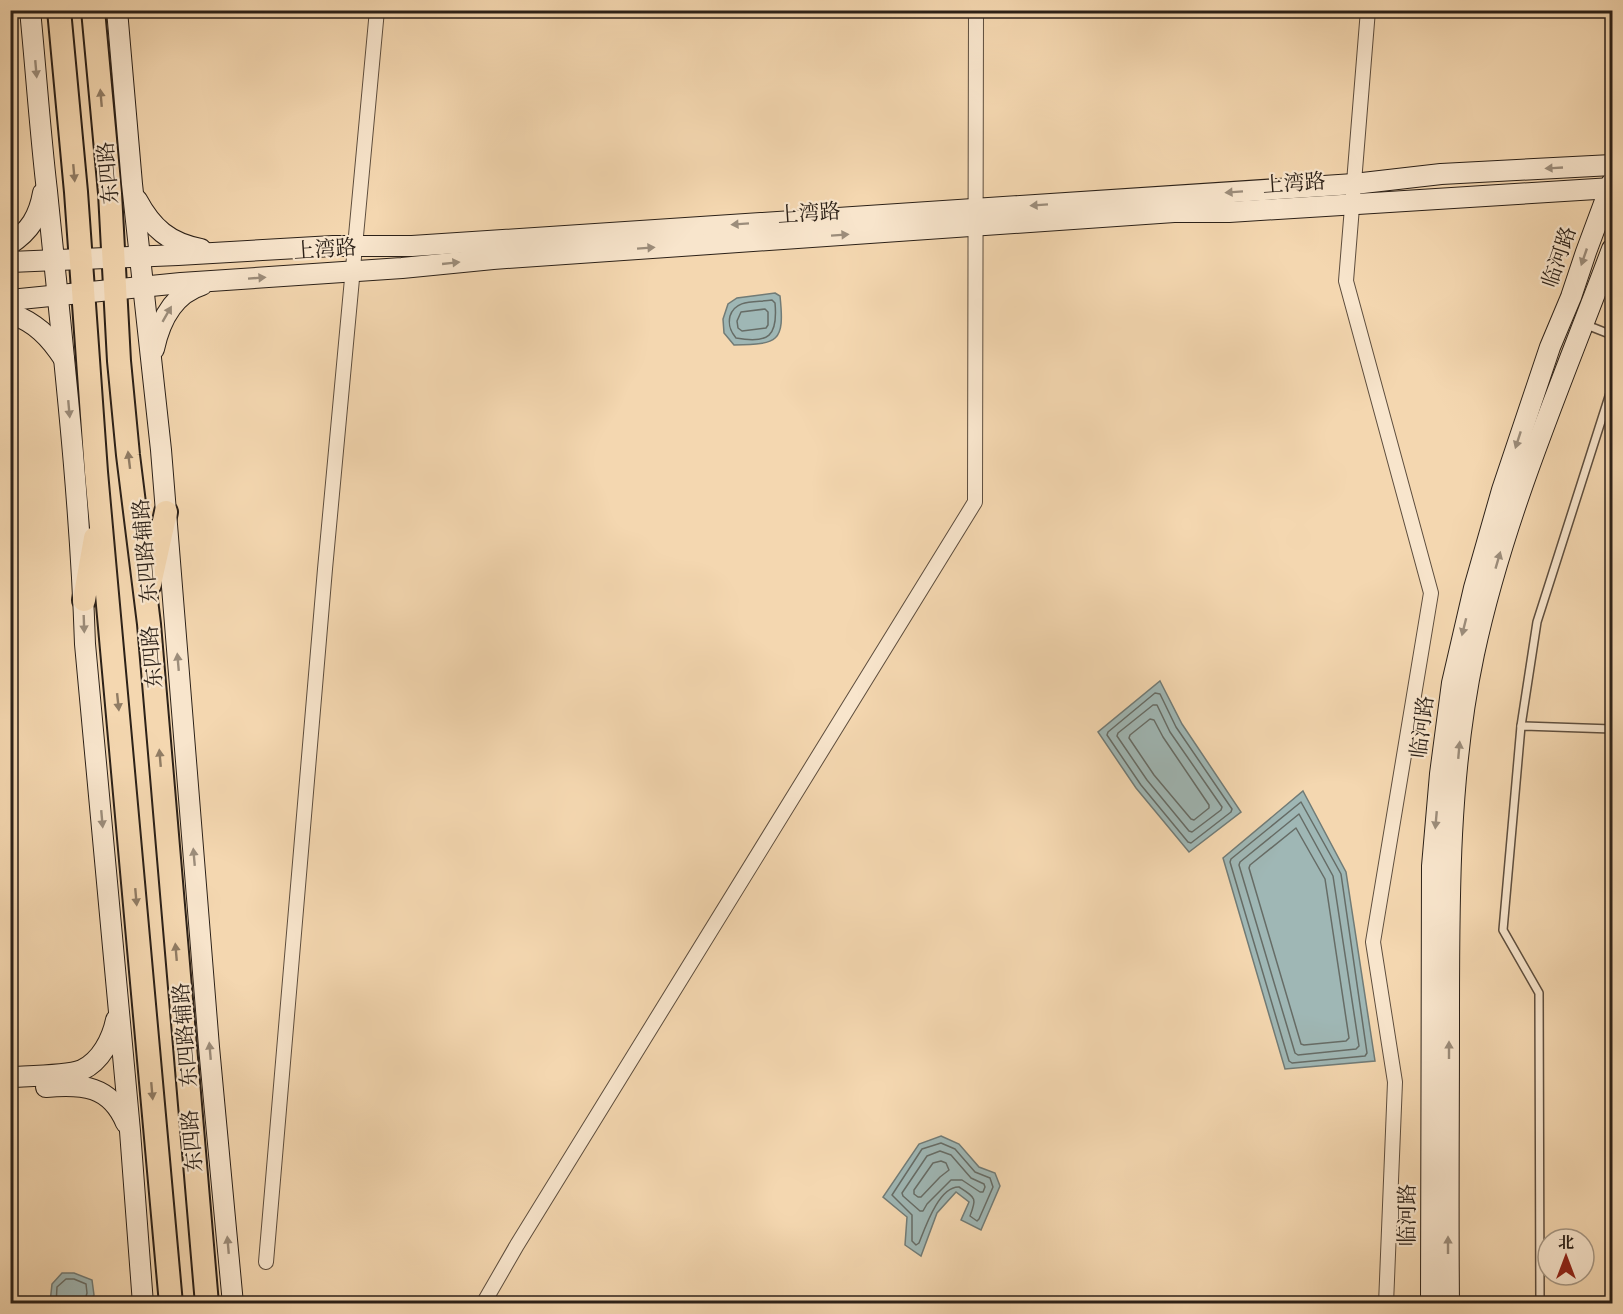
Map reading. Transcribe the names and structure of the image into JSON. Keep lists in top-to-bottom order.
{
  "streets": {
    "main road": [
      "东四路",
      "上湾路",
      "临河路",
      "东四路辅路"
    ]
  },
  "crossings": [
    ["东四路", "上湾路"],
    ["上湾路", "临河路"],
    ["上湾路", "东四路辅路"]
  ],
  "north": "top"
}
